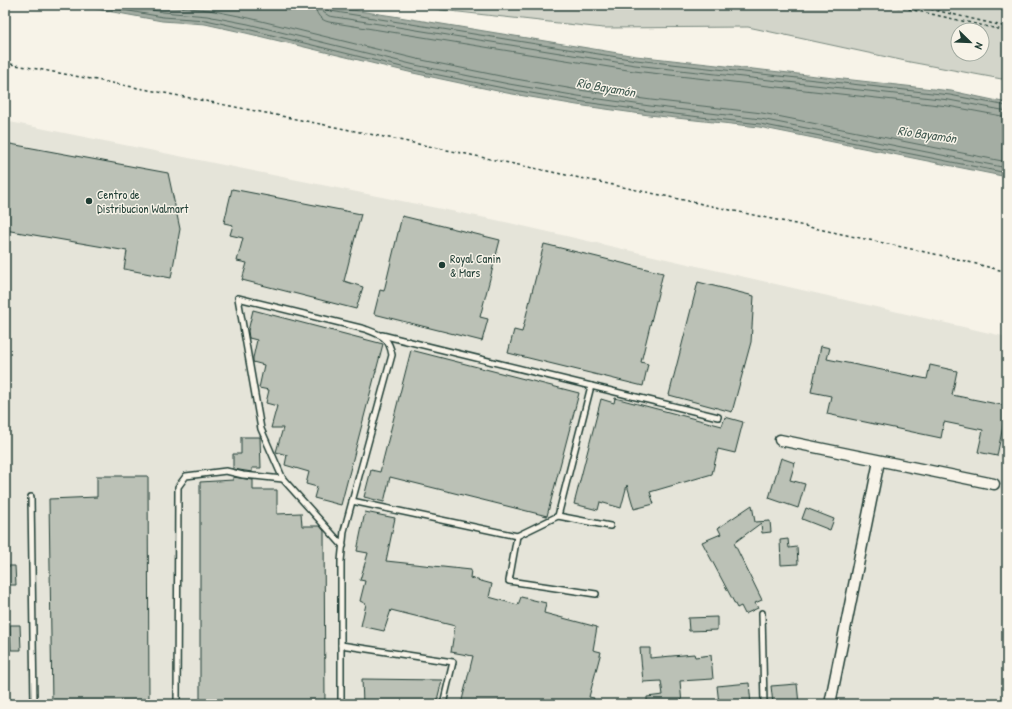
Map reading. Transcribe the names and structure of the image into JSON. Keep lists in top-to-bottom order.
{
  "water": ["Río Bayamón"],
  "places": ["Centro de Distribucion Walmart", "Royal Canin & Mars"],
  "north": "bottom right"
}
